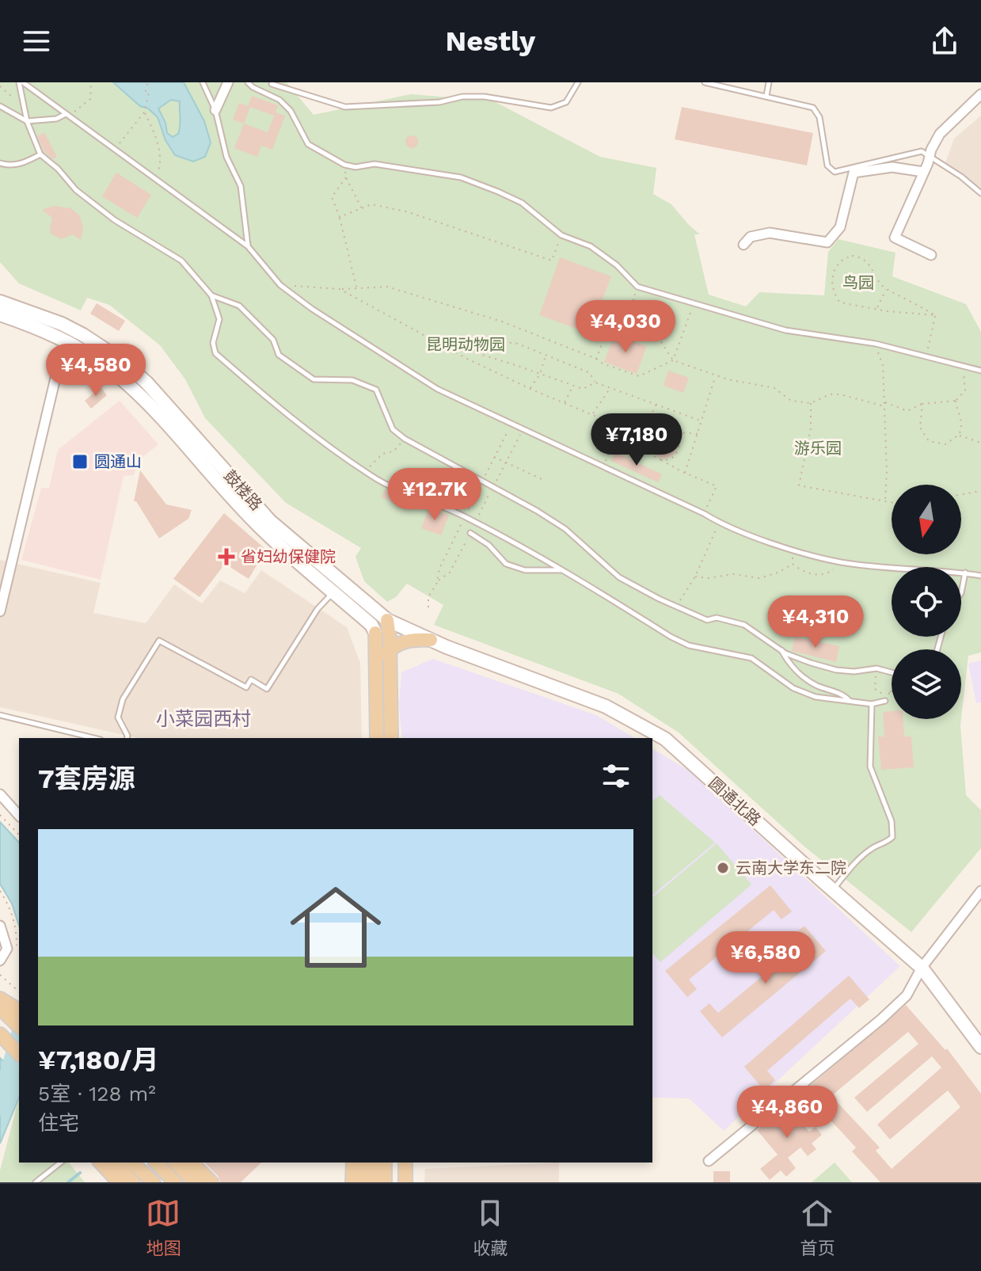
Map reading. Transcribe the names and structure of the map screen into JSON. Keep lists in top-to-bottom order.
{
  "streets": {
    "main road": ["鼓楼路", "圆通北路"]
  },
  "crossings": [
    ["鼓楼路", "圆通北路"]
  ],
  "districts": ["小菜园西村"],
  "parks": ["鸟园", "昆明动物园", "游乐园"],
  "places": {
    "transit": ["圆通山"],
    "health": ["省妇幼保健院"],
    "other": ["云南大学东二院"]
  },
  "north": "bottom",
  "page": {
    "header": "Nestly",
    "price": [
      "¥4,030",
      "¥4,580",
      "¥7,180",
      "¥12.7K",
      "¥4,310",
      "¥6,580",
      "¥4,860"
    ],
    "heading": "7套房源",
    "list": [
      {
        "name": "¥7,180/月",
        "note": "5室 · 128 m² · 住宅"
      }
    ],
    "tabs": ["地图", "收藏", "首页"]
  }
}
